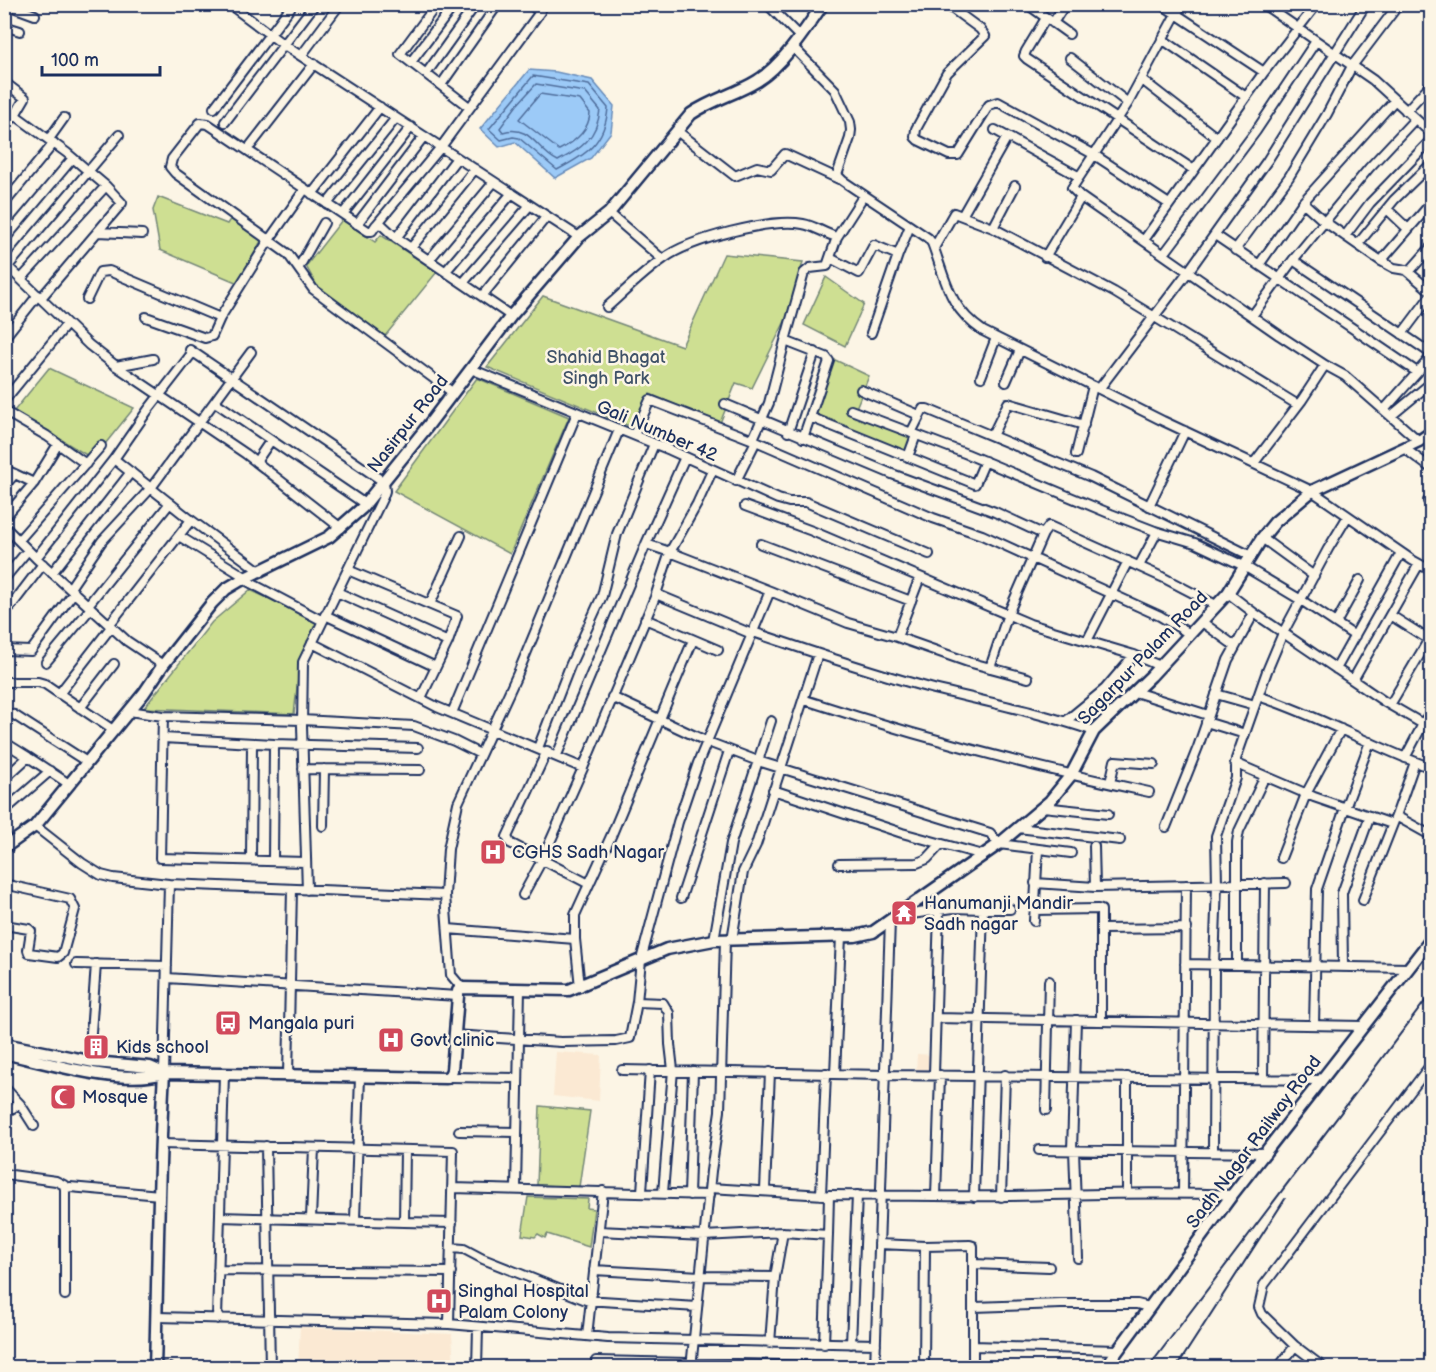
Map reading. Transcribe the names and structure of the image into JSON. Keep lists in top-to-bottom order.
{
  "streets": {
    "street": [
      "Nasirpur Road",
      "Gali Number 42",
      "Sagarpur Palam Road",
      "Sadh Nagar Railway Road"
    ]
  },
  "crossings": [
    ["Nasirpur Road", "Gali Number 42"]
  ],
  "parks": ["Shahid Bhagat Singh Park"],
  "places": {
    "hospital": ["CGHS Sadh Nagar", "Govt clinic", "Singhal Hospital Palam Colony"],
    "temple": ["Hanumanji Mandir Sadh nagar"],
    "bus stop": ["Mangala puri"],
    "building": ["Kids school"],
    "mosque": ["Mosque"]
  },
  "scale_bar": "100 m"
}
